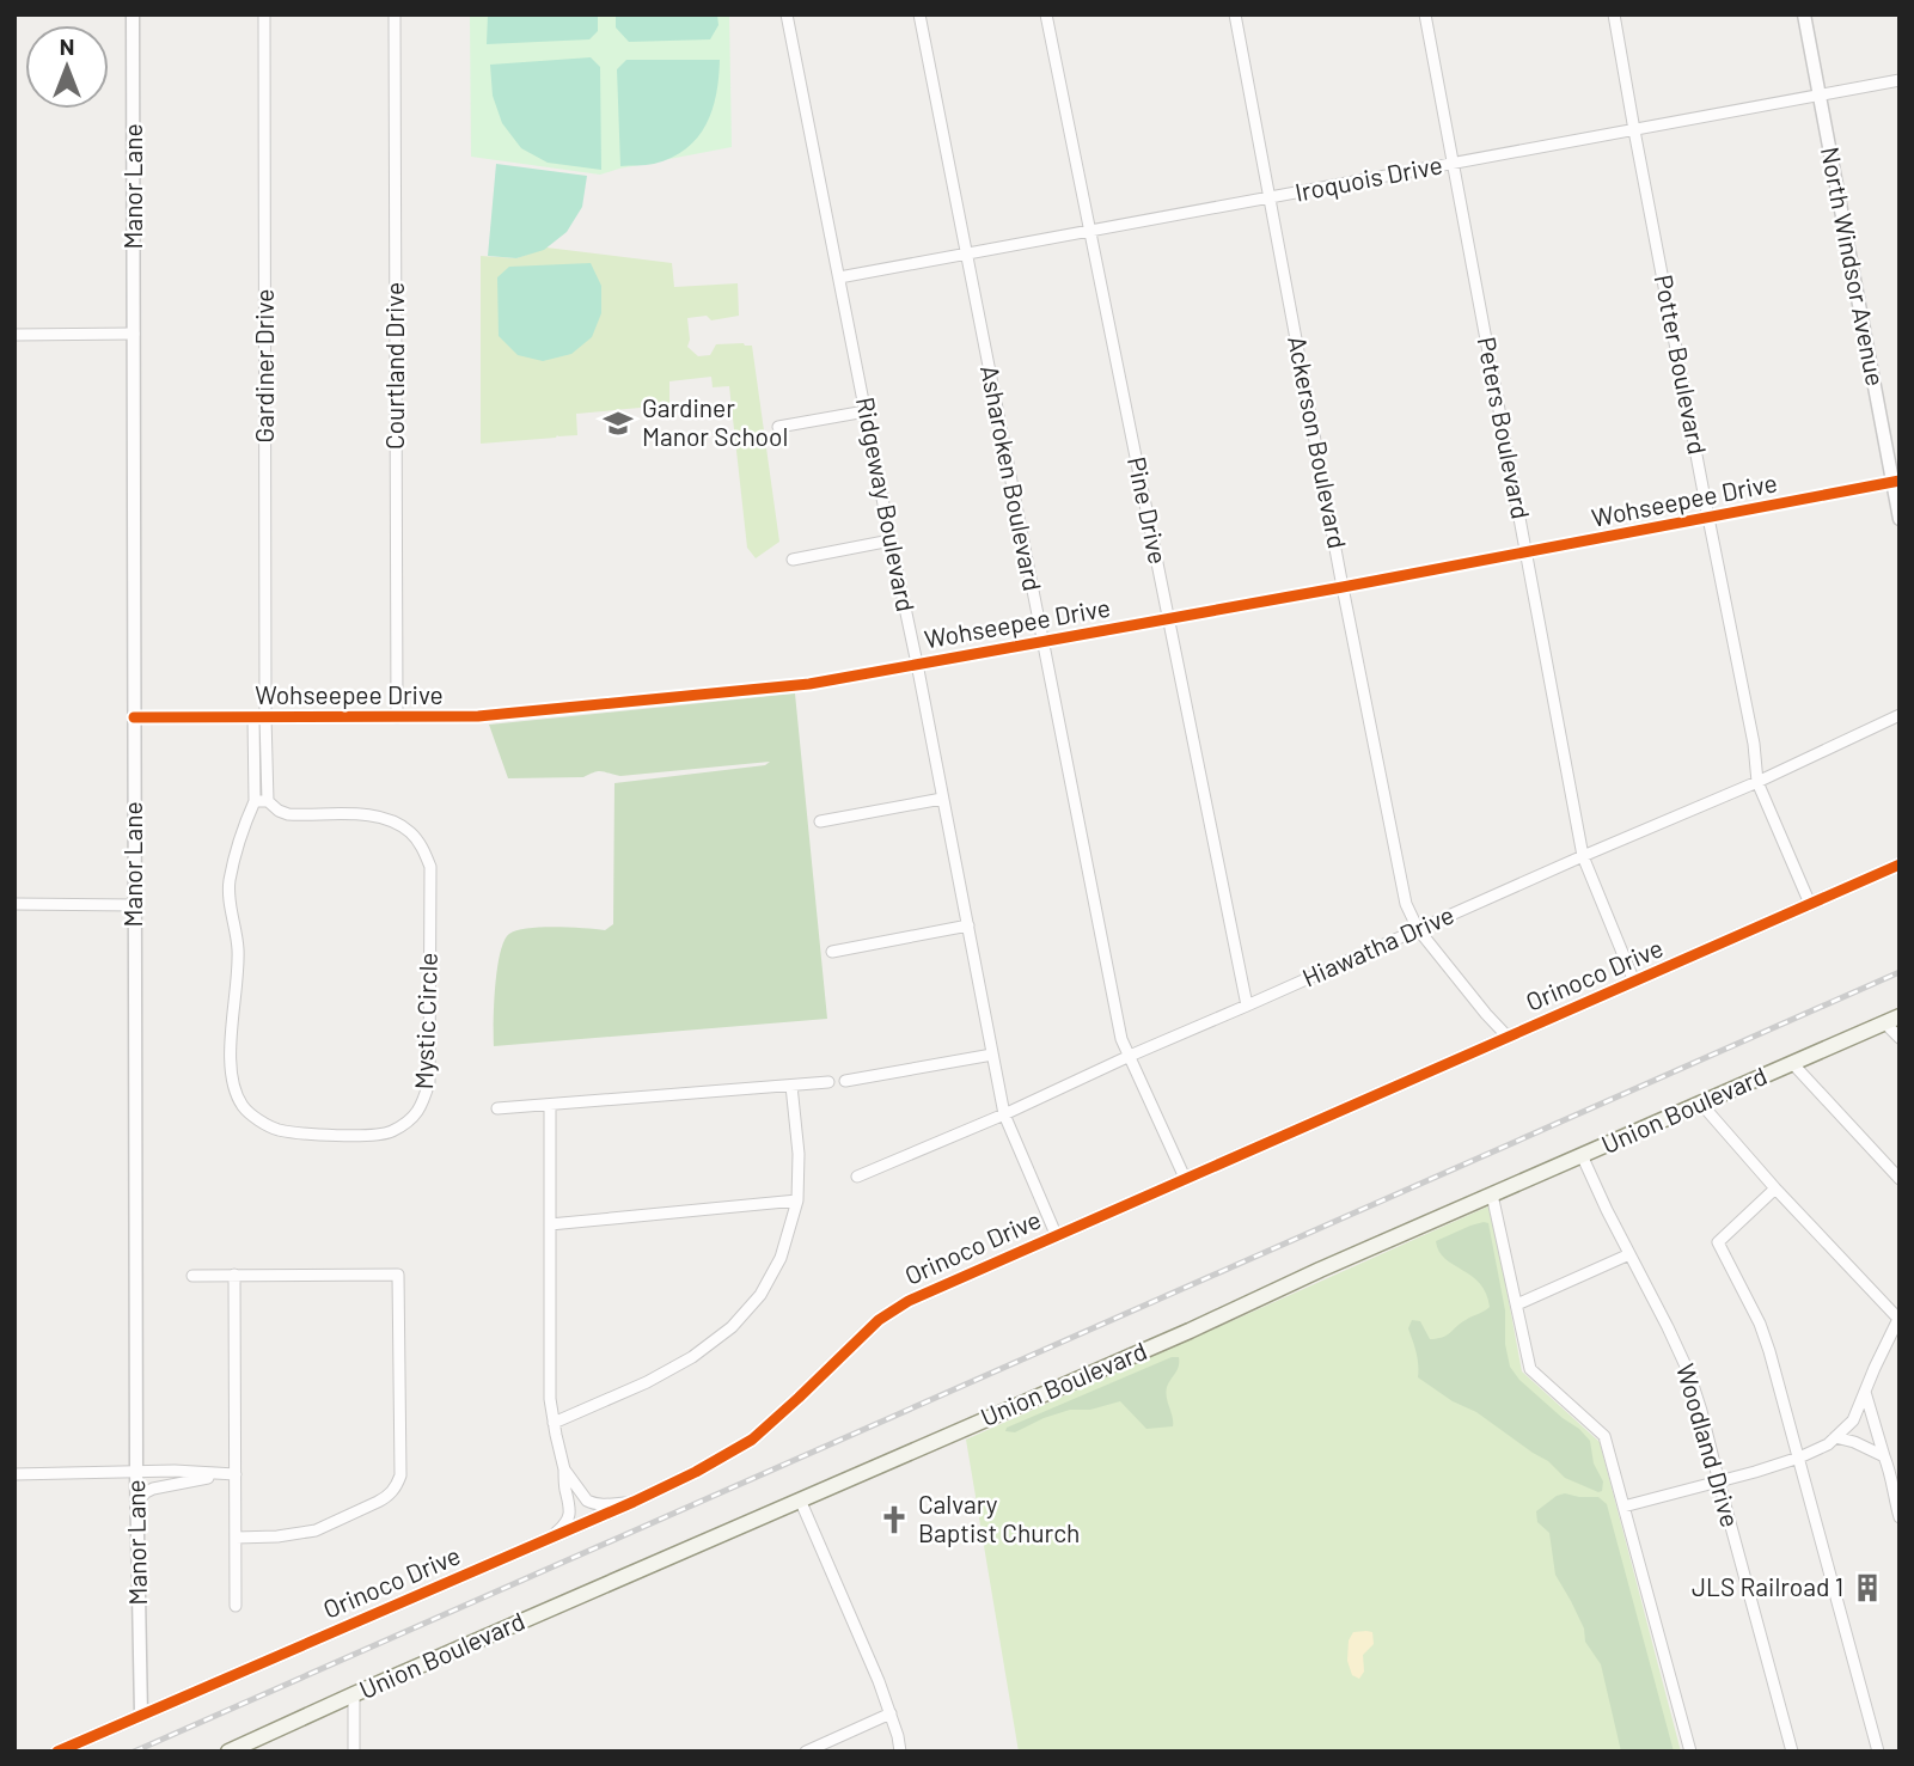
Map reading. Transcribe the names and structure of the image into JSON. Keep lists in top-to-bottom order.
{
  "streets": {
    "main road": ["Union Boulevard"],
    "street": [
      "Iroquois Drive",
      "Manor Lane",
      "North Windsor Avenue",
      "Potter Boulevard",
      "Gardiner Drive",
      "Courtland Drive",
      "Peters Boulevard",
      "Ackerson Boulevard",
      "Asharoken Boulevard",
      "Wohseepee Drive",
      "Ridgeway Boulevard",
      "Pine Drive",
      "Hiawatha Drive",
      "Orinoco Drive",
      "Mystic Circle",
      "Woodland Drive"
    ]
  },
  "crossings": [
    ["Iroquois Drive", "North Windsor Avenue"],
    ["Iroquois Drive", "Potter Boulevard"],
    ["Iroquois Drive", "Peters Boulevard"],
    ["Iroquois Drive", "Ackerson Boulevard"],
    ["Iroquois Drive", "Asharoken Boulevard"],
    ["Iroquois Drive", "Ridgeway Boulevard"],
    ["Iroquois Drive", "Pine Drive"],
    ["Manor Lane", "Wohseepee Drive"],
    ["Manor Lane", "Orinoco Drive"],
    ["North Windsor Avenue", "Wohseepee Drive"],
    ["Potter Boulevard", "Wohseepee Drive"],
    ["Potter Boulevard", "Hiawatha Drive"],
    ["Potter Boulevard", "Orinoco Drive"],
    ["Gardiner Drive", "Wohseepee Drive"],
    ["Gardiner Drive", "Mystic Circle"],
    ["Courtland Drive", "Wohseepee Drive"],
    ["Peters Boulevard", "Wohseepee Drive"],
    ["Peters Boulevard", "Hiawatha Drive"],
    ["Peters Boulevard", "Orinoco Drive"],
    ["Ackerson Boulevard", "Wohseepee Drive"],
    ["Ackerson Boulevard", "Hiawatha Drive"],
    ["Ackerson Boulevard", "Orinoco Drive"],
    ["Asharoken Boulevard", "Wohseepee Drive"],
    ["Asharoken Boulevard", "Hiawatha Drive"],
    ["Asharoken Boulevard", "Orinoco Drive"],
    ["Wohseepee Drive", "Ridgeway Boulevard"],
    ["Wohseepee Drive", "Pine Drive"],
    ["Wohseepee Drive", "Mystic Circle"],
    ["Ridgeway Boulevard", "Hiawatha Drive"],
    ["Ridgeway Boulevard", "Orinoco Drive"],
    ["Pine Drive", "Hiawatha Drive"],
    ["Union Boulevard", "Woodland Drive"]
  ],
  "places": {
    "school or university": ["Gardiner Manor School"],
    "church": ["Calvary Baptist Church"],
    "building": ["JLS Railroad 1"]
  },
  "north": "top"
}
